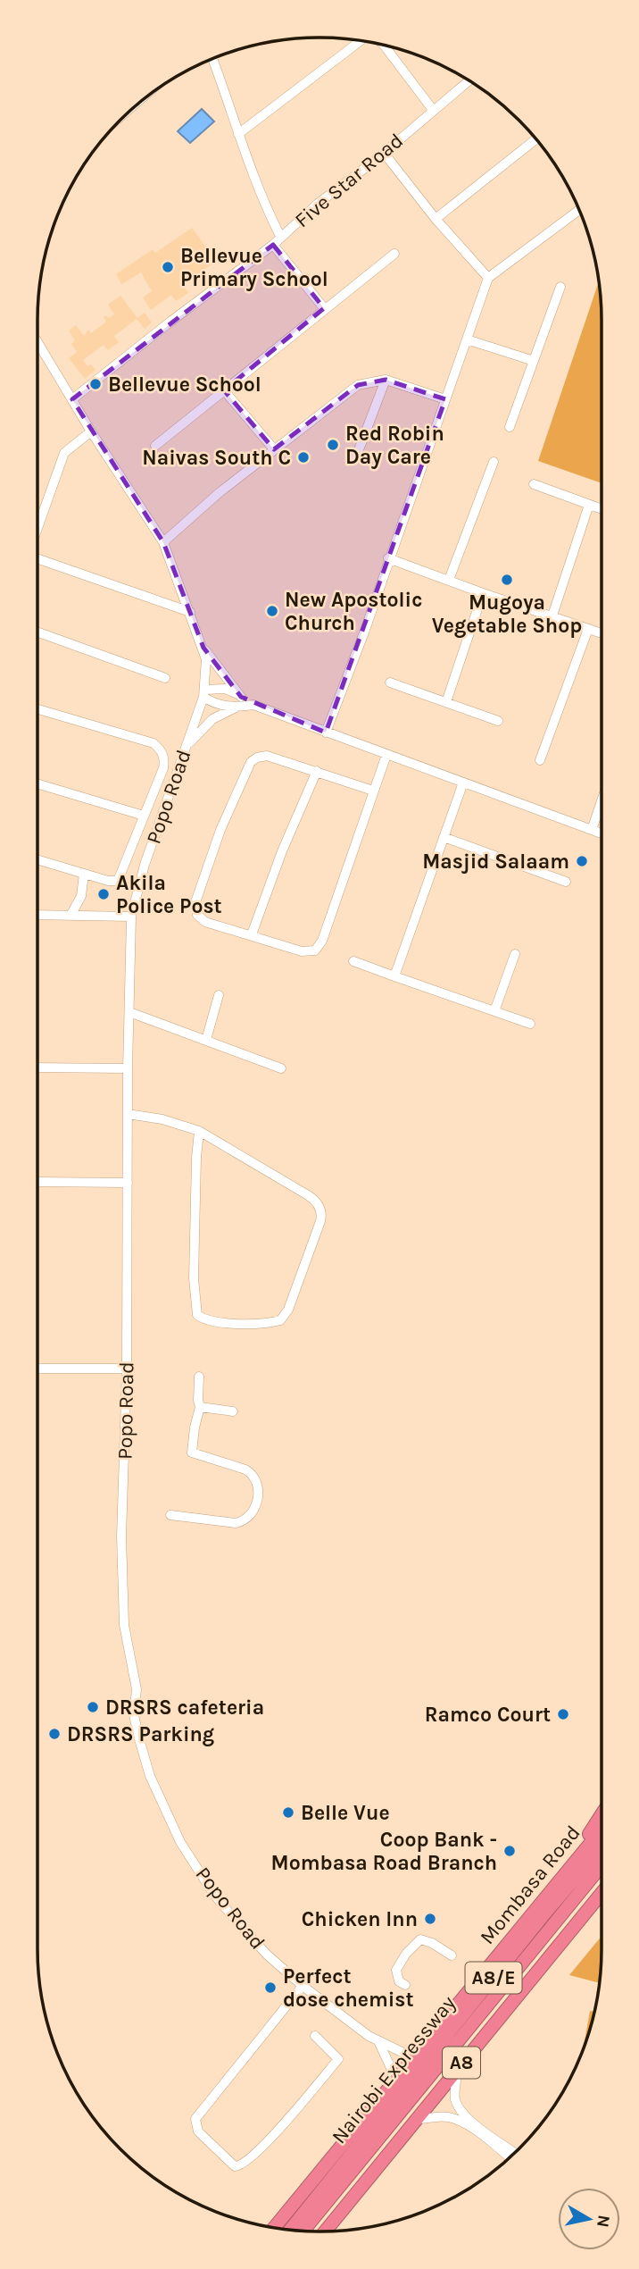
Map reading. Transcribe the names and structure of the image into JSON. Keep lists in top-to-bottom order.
{
  "streets": {
    "highway": [
      "Mombasa Road",
      "A8/E",
      "A8",
      "Nairobi Expressway"
    ],
    "street": ["Five Star Road", "Popo Road"]
  },
  "crossings": [
    ["Popo Road", "Mombasa Road"]
  ],
  "places": [
    "Bellevue Primary School",
    "Bellevue School",
    "Red Robin Day Care",
    "Naivas South C",
    "Mugoya Vegetable Shop",
    "New Apostolic Church",
    "Masjid Salaam",
    "Akila Police Post",
    "DRSRS cafeteria",
    "Ramco Court",
    "DRSRS Parking",
    "Belle Vue",
    "Coop Bank - Mombasa Road Branch",
    "Chicken Inn",
    "Perfect dose chemist"
  ],
  "north": "right"
}
